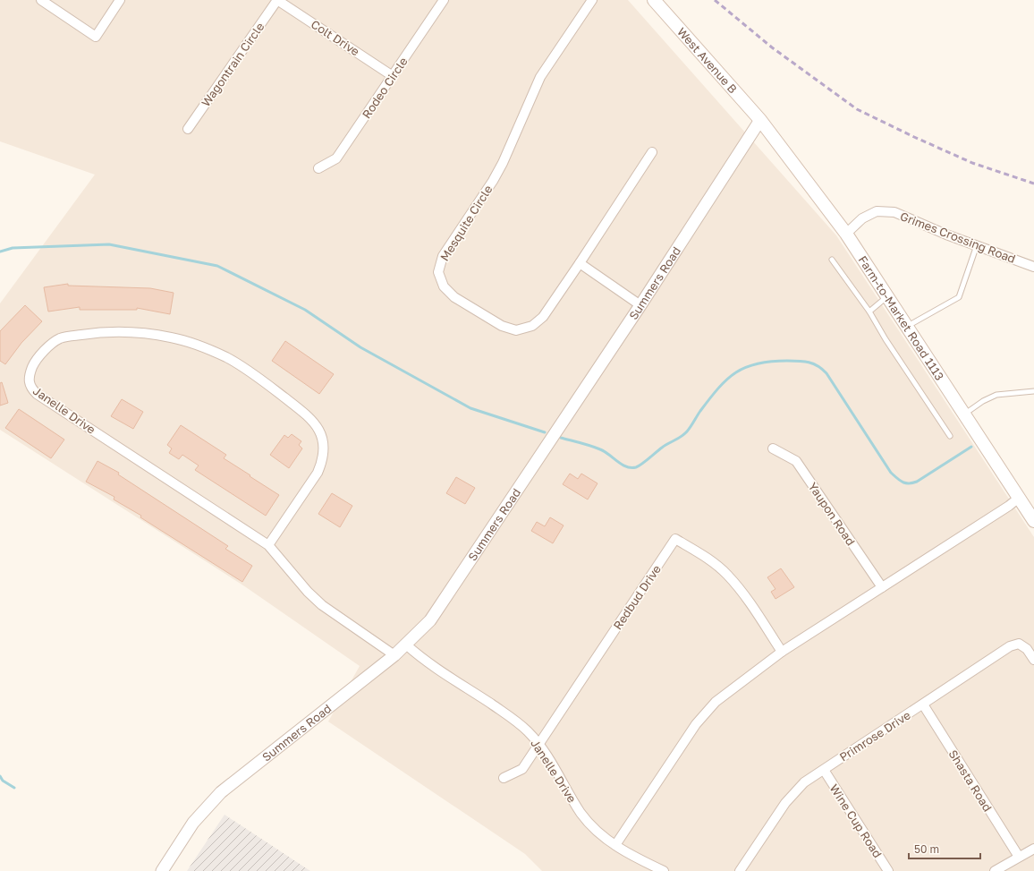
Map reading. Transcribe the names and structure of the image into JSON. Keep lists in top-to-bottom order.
{
  "streets": {
    "main road": ["West Avenue B", "Farm-to-Market Road 1113"],
    "street": [
      "Colt Drive",
      "Wagontrain Circle",
      "Rodeo Circle",
      "Mesquite Circle",
      "Grimes Crossing Road",
      "Summers Road",
      "Janelle Drive",
      "Yaupon Road",
      "Redbud Drive",
      "Primrose Drive",
      "Shasta Road",
      "Wine Cup Road"
    ]
  },
  "crossings": [
    ["Colt Drive", "Wagontrain Circle"],
    ["Colt Drive", "Rodeo Circle"],
    ["West Avenue B", "Summers Road"],
    ["West Avenue B", "Farm-to-Market Road 1113"],
    ["Grimes Crossing Road", "Farm-to-Market Road 1113"],
    ["Summers Road", "Farm-to-Market Road 1113"],
    ["Summers Road", "Janelle Drive"],
    ["Janelle Drive", "Redbud Drive"],
    ["Primrose Drive", "Shasta Road"],
    ["Primrose Drive", "Wine Cup Road"]
  ],
  "scale_bar": "50 m"
}
